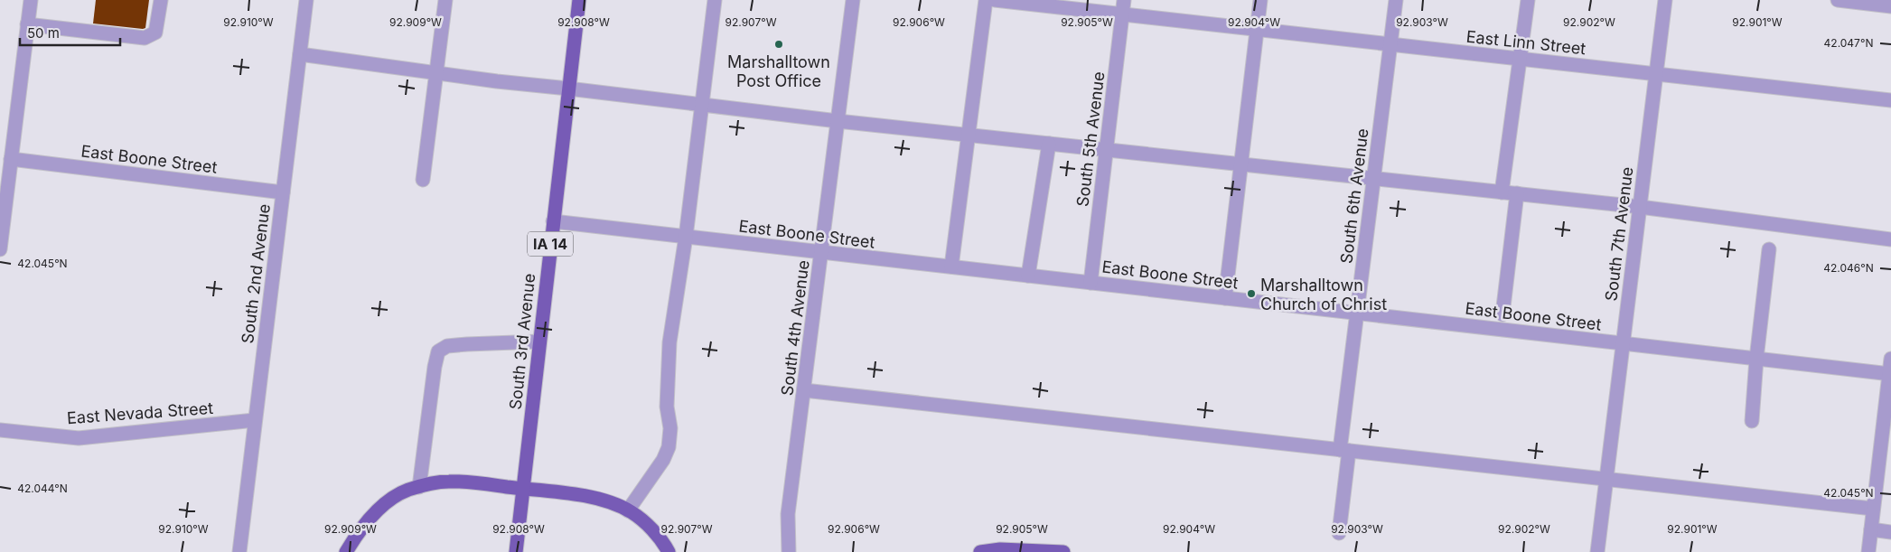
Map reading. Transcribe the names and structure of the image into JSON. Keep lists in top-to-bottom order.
{
  "streets": {
    "main road": ["IA 14", "South 3rd Avenue"],
    "street": [
      "East Linn Street",
      "South 5th Avenue",
      "East Boone Street",
      "South 6th Avenue",
      "South 7th Avenue",
      "South 2nd Avenue",
      "South 4th Avenue",
      "East Nevada Street"
    ]
  },
  "crossings": [
    ["East Linn Street", "South 5th Avenue"],
    ["East Linn Street", "South 6th Avenue"],
    ["East Linn Street", "South 7th Avenue"],
    ["South 5th Avenue", "East Boone Street"],
    ["East Boone Street", "South 6th Avenue"],
    ["East Boone Street", "South 7th Avenue"],
    ["East Boone Street", "South 2nd Avenue"],
    ["East Boone Street", "South 4th Avenue"],
    ["East Boone Street", "South 3rd Avenue"],
    ["South 2nd Avenue", "East Nevada Street"]
  ],
  "places": ["Marshalltown Post Office", "Marshalltown Church of Christ"],
  "scale_bar": "50 m",
  "coordinates": [
    "92.910°W",
    "92.909°W",
    "92.908°W",
    "92.907°W",
    "92.906°W",
    "92.905°W",
    "92.904°W",
    "92.903°W",
    "92.902°W",
    "92.901°W",
    "42.047°N",
    "42.045°N",
    "42.046°N",
    "42.044°N"
  ]
}
